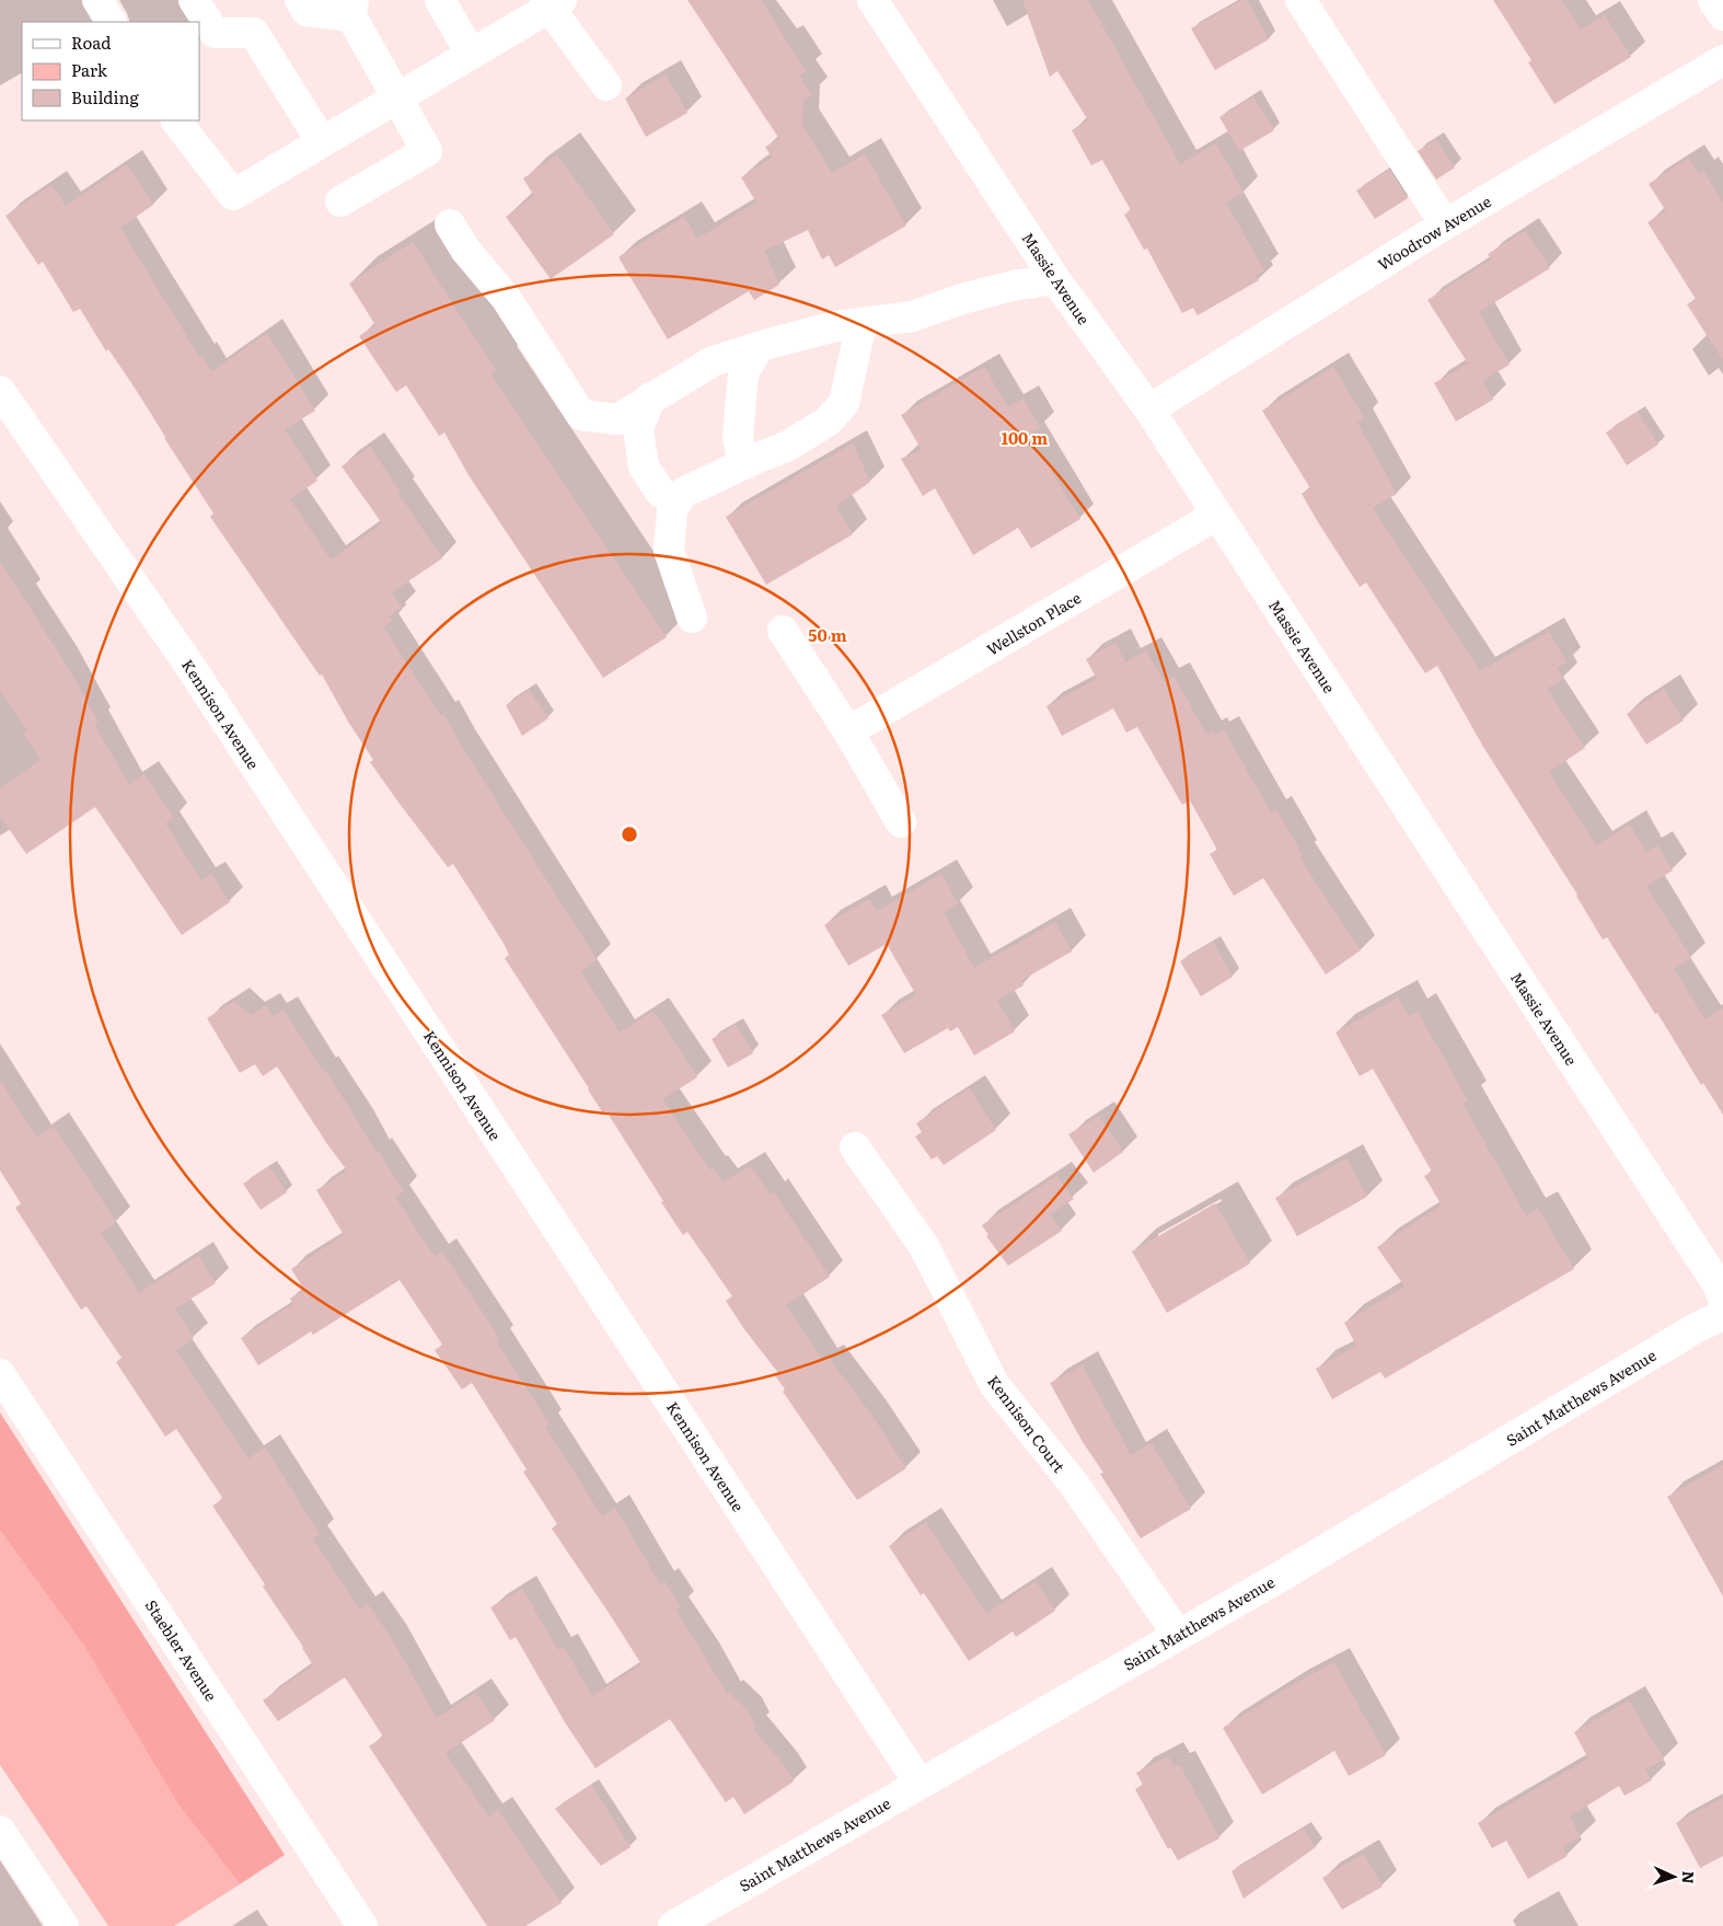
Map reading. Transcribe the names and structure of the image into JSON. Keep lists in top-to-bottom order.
{
  "streets": {
    "street": [
      "Woodrow Avenue",
      "Massie Avenue",
      "Wellston Place",
      "Kennison Avenue",
      "Saint Matthews Avenue",
      "Kennison Court",
      "Staebler Avenue"
    ]
  },
  "crossings": [
    ["Woodrow Avenue", "Massie Avenue"],
    ["Massie Avenue", "Wellston Place"],
    ["Kennison Avenue", "Saint Matthews Avenue"],
    ["Saint Matthews Avenue", "Kennison Court"]
  ],
  "legend": ["Road", "Park", "Building"],
  "north": "right",
  "rings": ["100 m", "50 m"]
}
